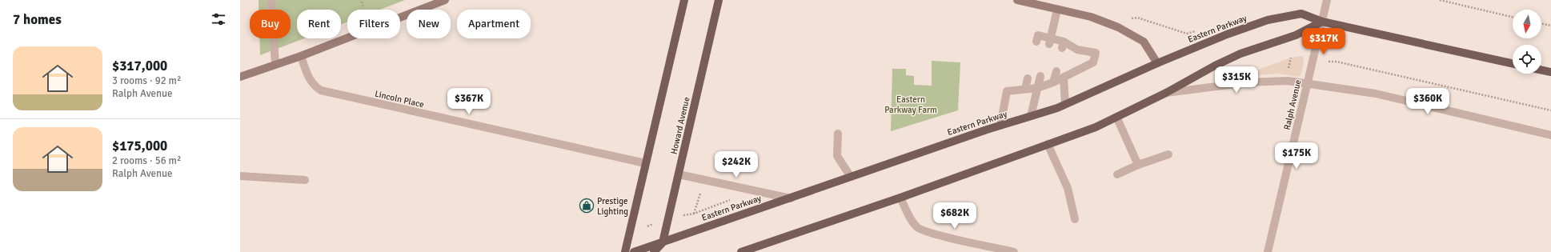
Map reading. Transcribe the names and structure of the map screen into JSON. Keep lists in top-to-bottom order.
{
  "streets": {
    "main road": ["Eastern Parkway", "Howard Avenue"],
    "street": ["Lincoln Place", "Ralph Avenue"]
  },
  "crossings": [
    ["Eastern Parkway", "Ralph Avenue"],
    ["Eastern Parkway", "Howard Avenue"]
  ],
  "parks": ["Eastern Parkway Farm"],
  "places": {
    "shop": ["Prestige Lighting"]
  },
  "north": "bottom",
  "page": {
    "heading": "7 homes",
    "chip": [
      "Buy",
      "Rent",
      "Filters",
      "New",
      "Apartment"
    ],
    "price": [
      "$317K",
      "$315K",
      "$367K",
      "$360K",
      "$175K",
      "$242K",
      "$682K"
    ],
    "list": [
      {
        "name": "$317,000",
        "note": "3 rooms · 92 m² · Ralph Avenue"
      },
      {
        "name": "$175,000",
        "note": "2 rooms · 56 m² · Ralph Avenue"
      }
    ]
  }
}
